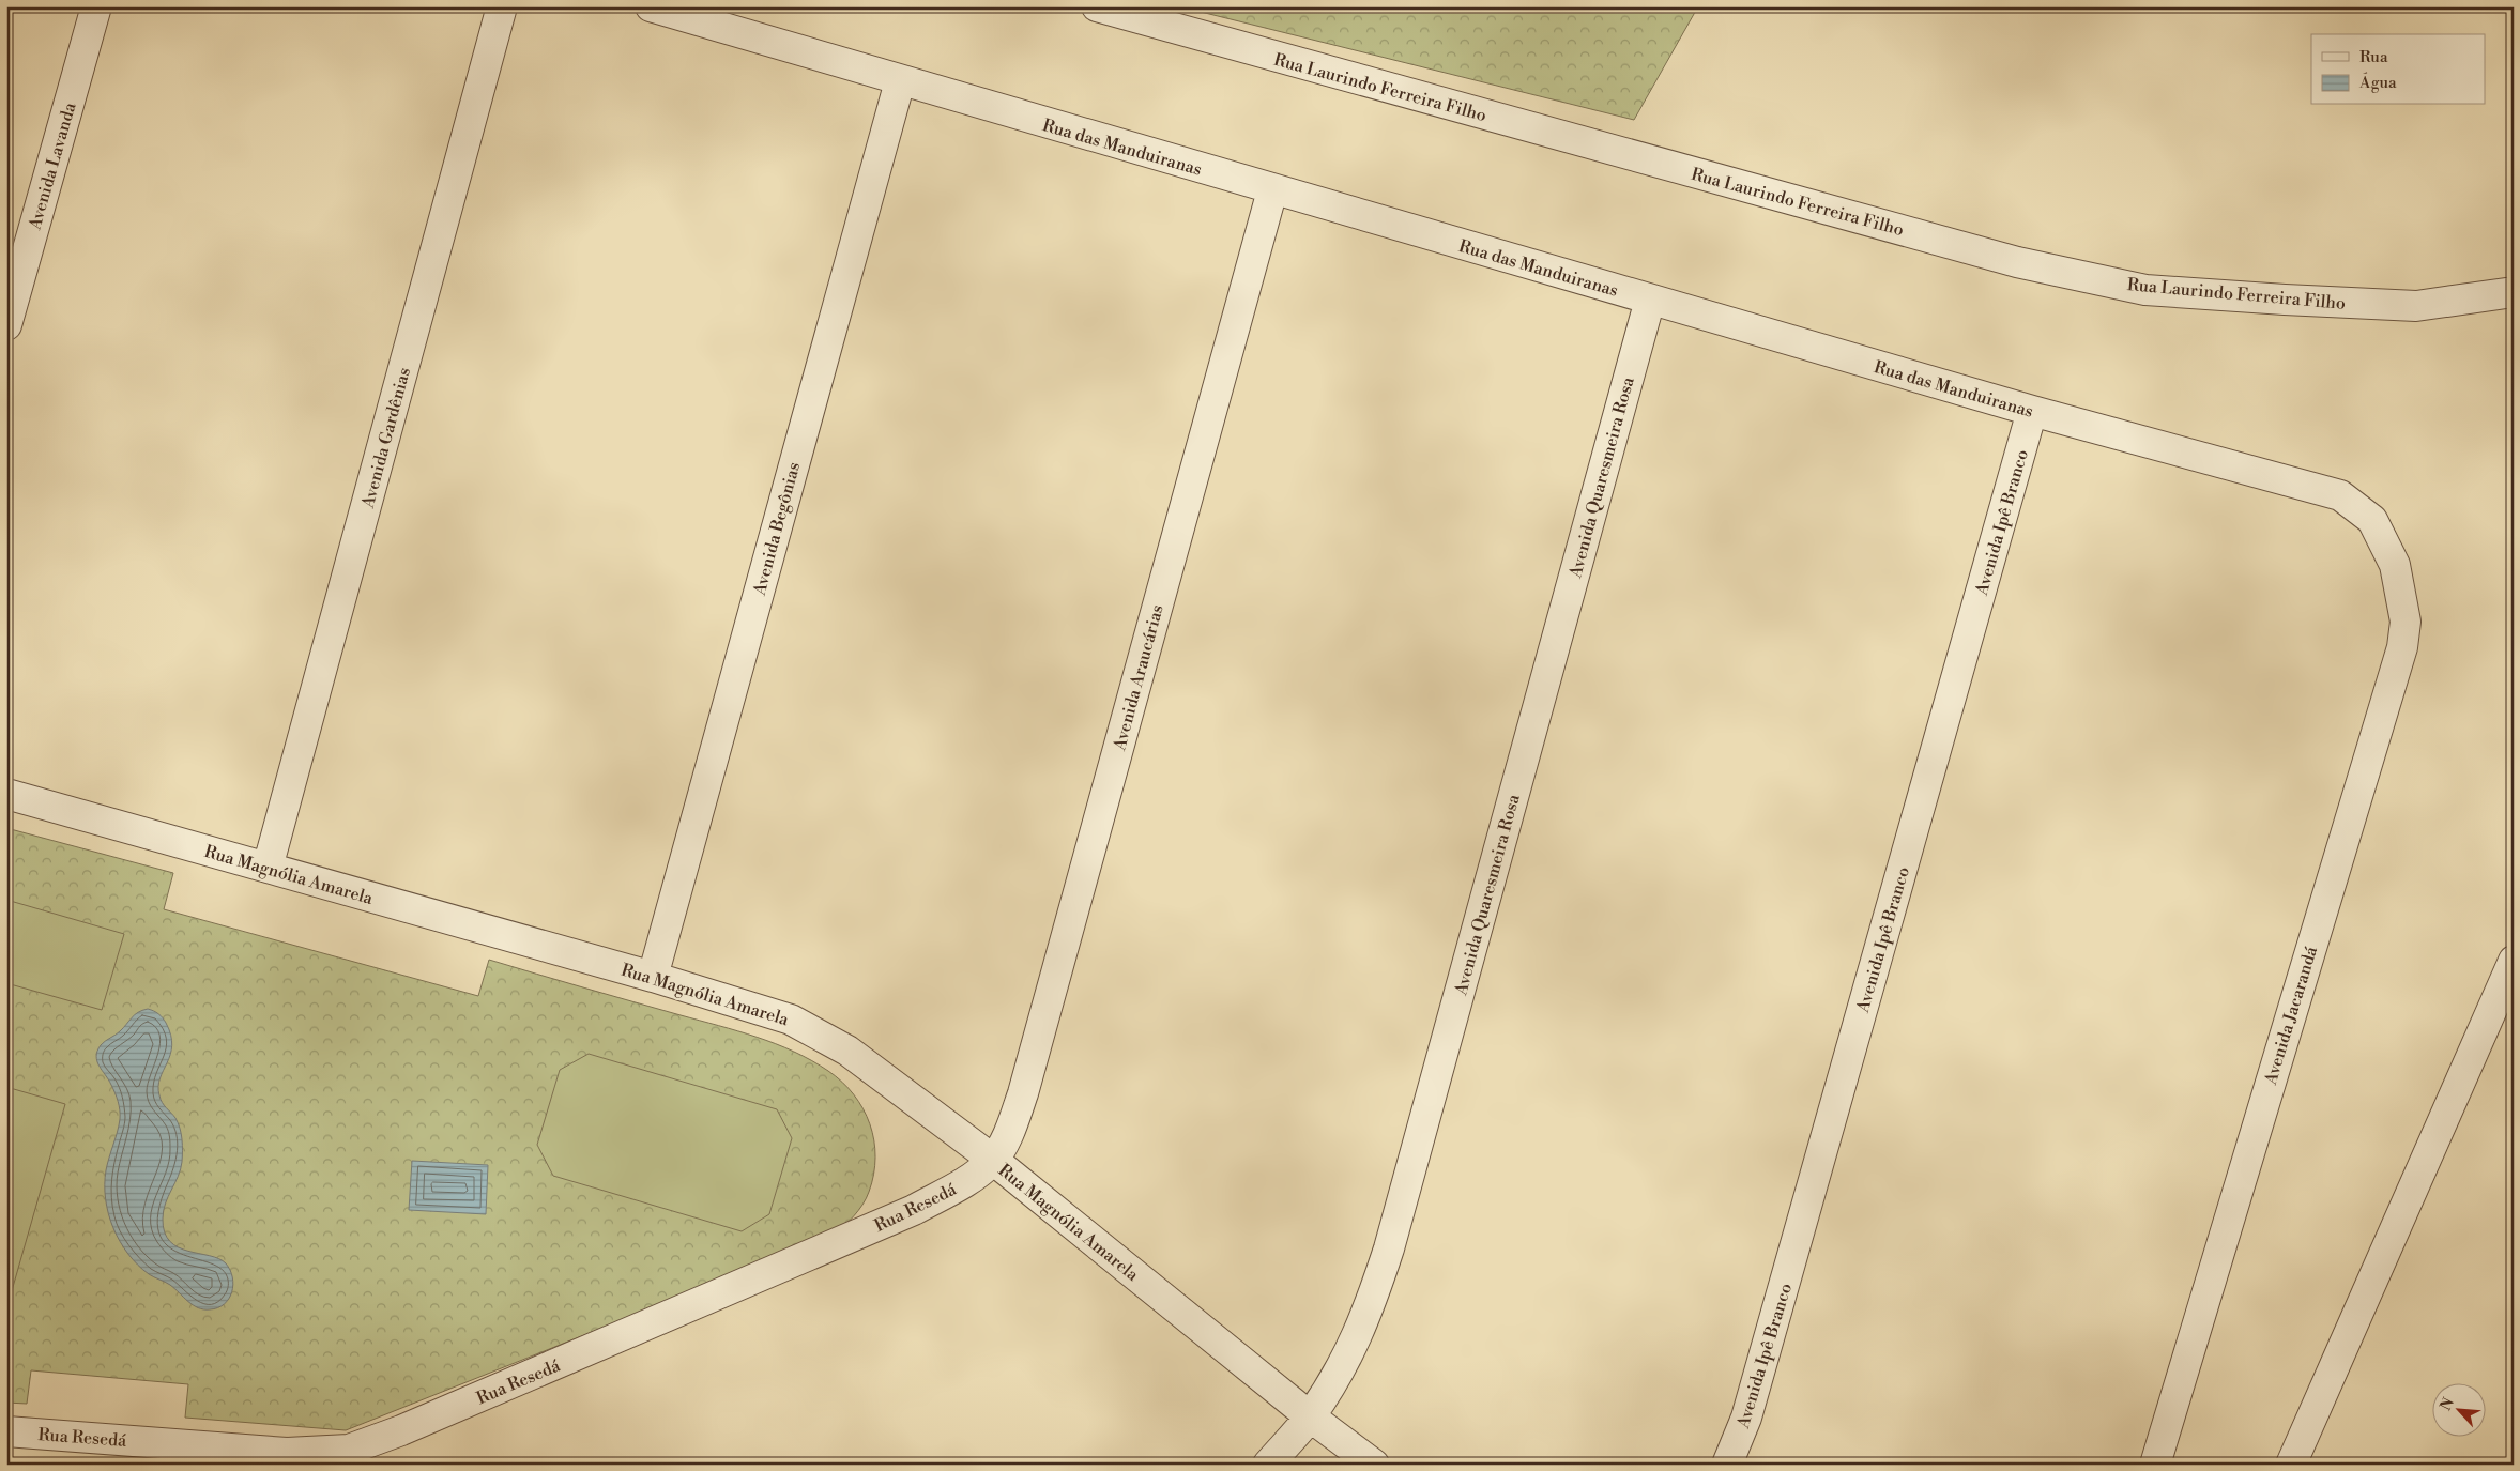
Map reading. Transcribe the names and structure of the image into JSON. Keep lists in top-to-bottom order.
{
  "streets": {
    "street": [
      "Rua Laurindo Ferreira Filho",
      "Rua das Manduiranas",
      "Avenida Lavanda",
      "Avenida Gardênias",
      "Avenida Quaresmeira Rosa",
      "Avenida Ipê Branco",
      "Avenida Begônias",
      "Avenida Araucárias",
      "Rua Magnólia Amarela",
      "Avenida Jacarandá",
      "Rua Resedá"
    ]
  },
  "crossings": [
    ["Rua das Manduiranas", "Avenida Quaresmeira Rosa"],
    ["Rua das Manduiranas", "Avenida Ipê Branco"],
    ["Rua das Manduiranas", "Avenida Begônias"],
    ["Rua das Manduiranas", "Avenida Araucárias"],
    ["Rua das Manduiranas", "Avenida Jacarandá"],
    ["Avenida Gardênias", "Rua Magnólia Amarela"],
    ["Avenida Quaresmeira Rosa", "Rua Magnólia Amarela"],
    ["Avenida Begônias", "Rua Magnólia Amarela"],
    ["Avenida Araucárias", "Rua Magnólia Amarela"],
    ["Avenida Araucárias", "Rua Resedá"],
    ["Rua Magnólia Amarela", "Rua Resedá"]
  ],
  "legend": ["Rua", "Água"],
  "north": "top left"
}
